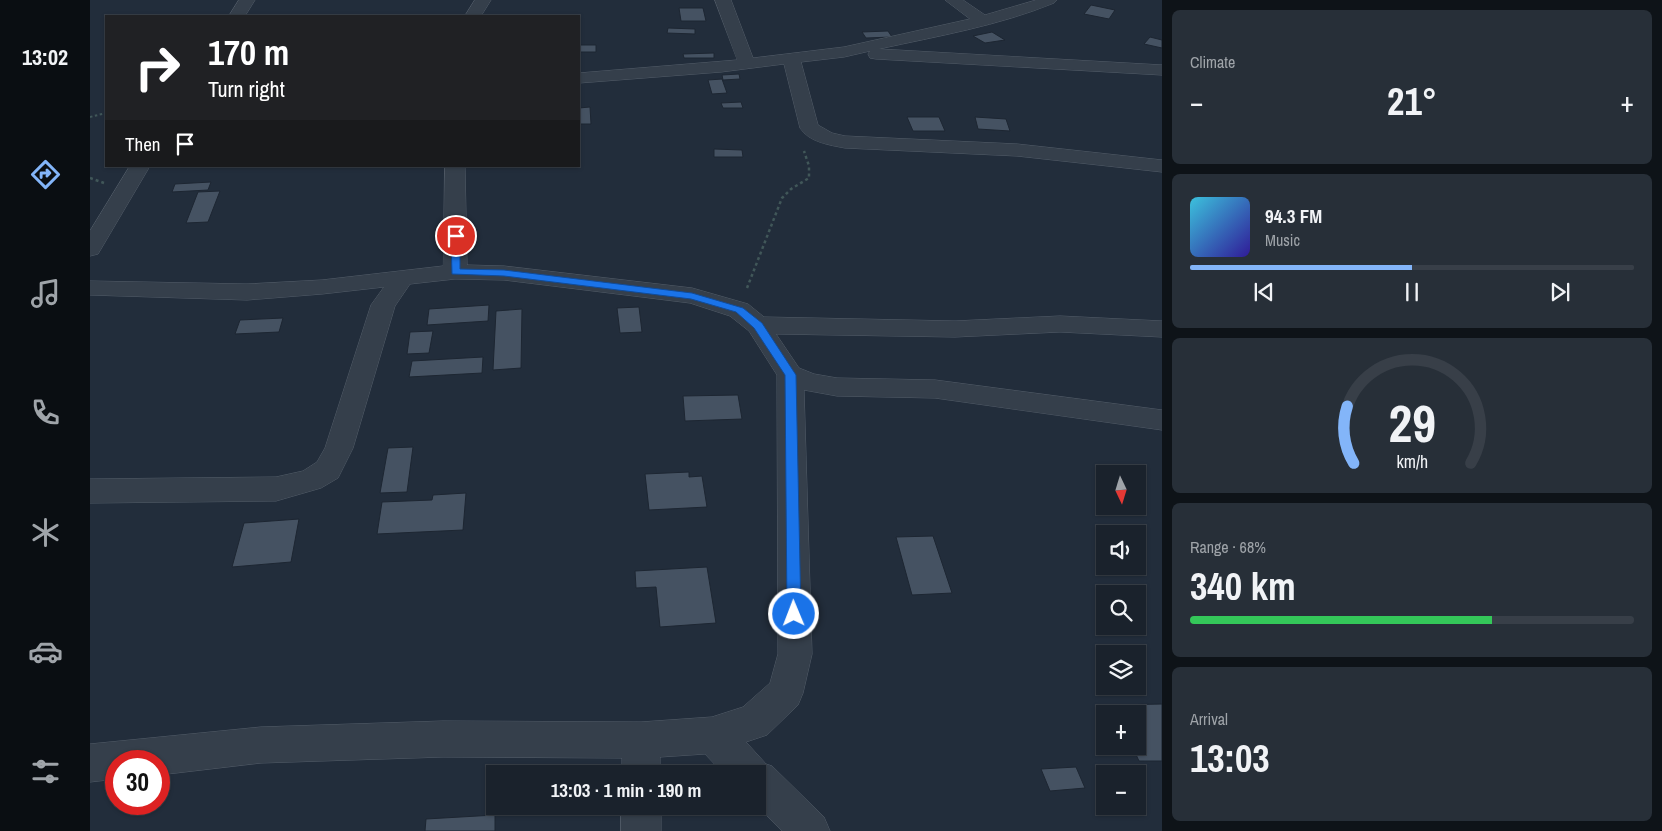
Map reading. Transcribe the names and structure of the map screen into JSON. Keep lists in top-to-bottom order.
{
  "north": "bottom",
  "page": {
    "tabs": "13:02",
    "tile": [
      "Climate",
      ["Range · 68%", "340 km"],
      ["Arrival", "13:03"]
    ],
    "turn": ["170 m", "Turn right"],
    "heat": ["−", "21°", "+"],
    "then": "Then",
    "song": ["94.3 FM", "Music"],
    "map_buttons": ["+", "−"],
    "limit": "30",
    "trip": "13:03 · 1 min · 190 m",
    "gauge": ["29", "km/h"]
  }
}
